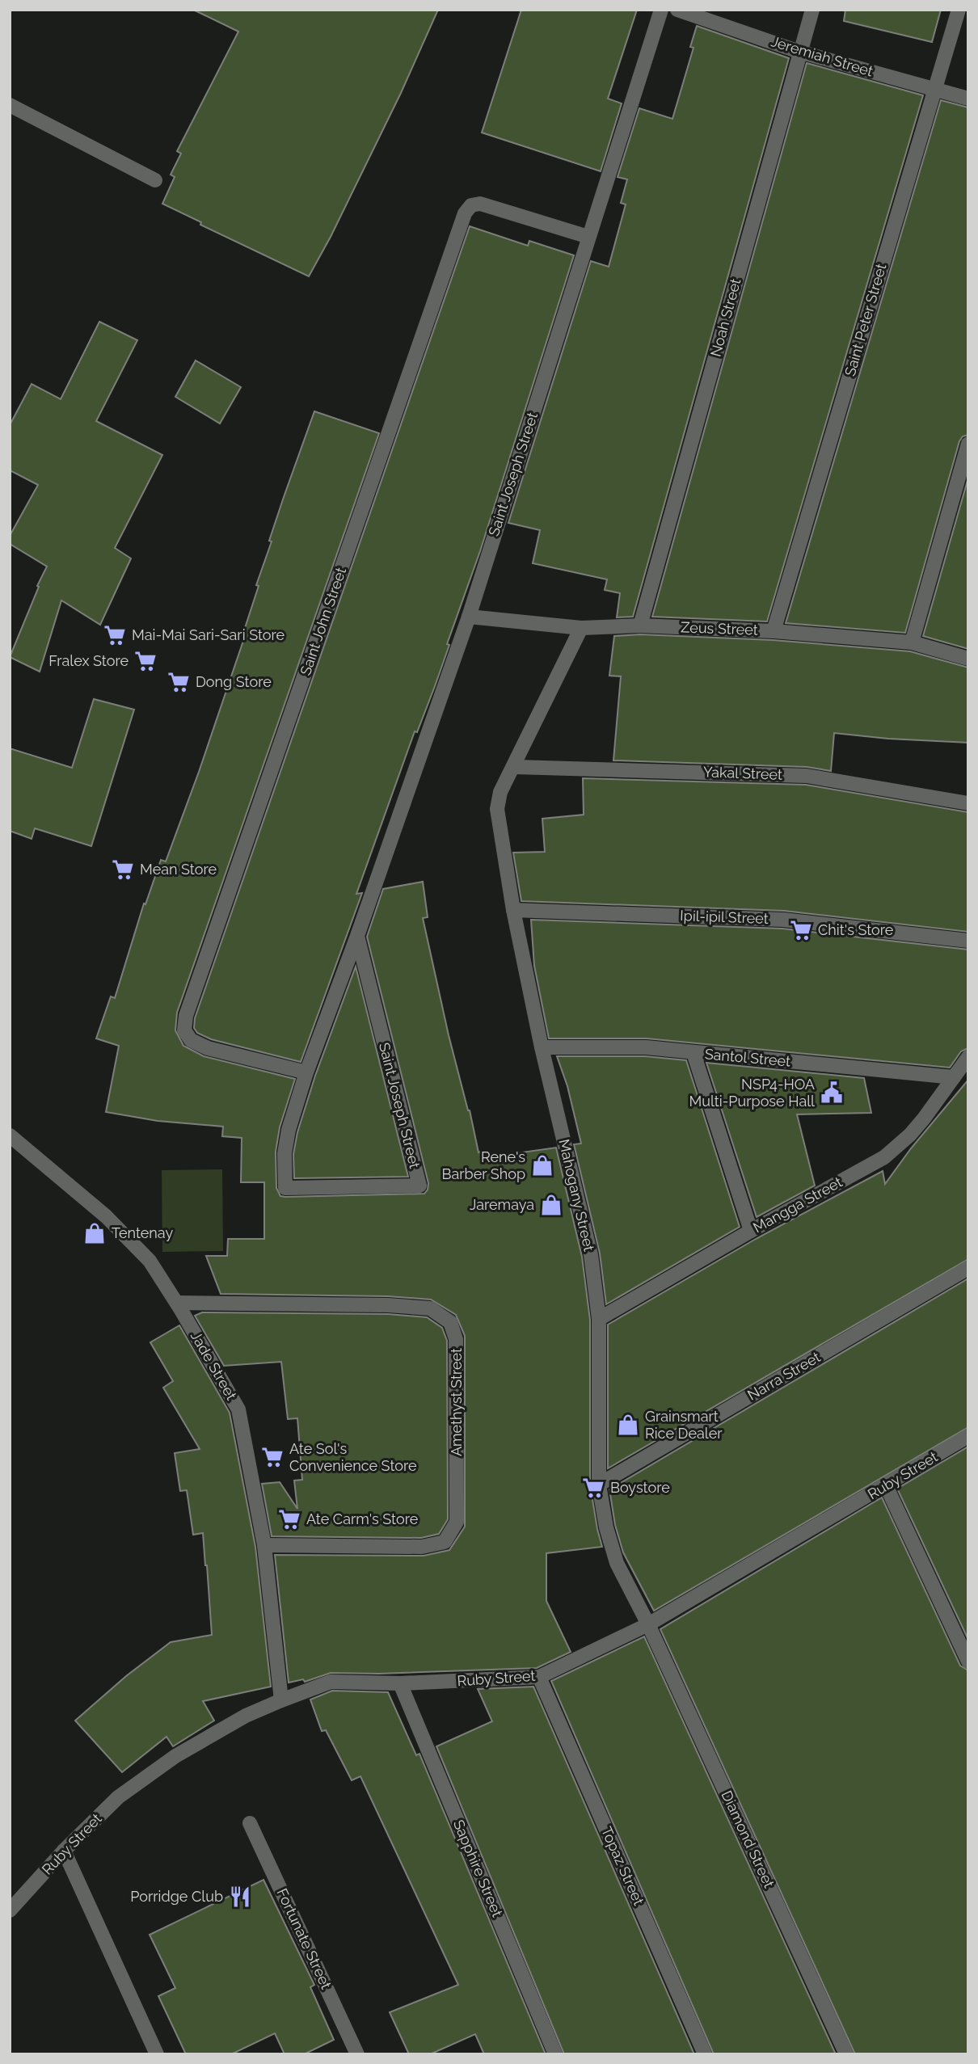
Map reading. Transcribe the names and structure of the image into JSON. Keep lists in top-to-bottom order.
{
  "streets": {
    "street": [
      "Jeremiah Street",
      "Noah Street",
      "Saint Peter Street",
      "Saint Joseph Street",
      "Saint John Street",
      "Zeus Street",
      "Yakal Street",
      "Ipil-ipil Street",
      "Santol Street",
      "Mahogany Street",
      "Mangga Street",
      "Jade Street",
      "Narra Street",
      "Amethyst Street",
      "Ruby Street",
      "Diamond Street",
      "Topaz Street",
      "Sapphire Street",
      "Fortunate Street"
    ]
  },
  "crossings": [
    ["Jeremiah Street", "Noah Street"],
    ["Jeremiah Street", "Saint Peter Street"],
    ["Noah Street", "Zeus Street"],
    ["Saint Peter Street", "Zeus Street"],
    ["Saint Joseph Street", "Saint John Street"],
    ["Saint Joseph Street", "Zeus Street"],
    ["Zeus Street", "Mahogany Street"],
    ["Yakal Street", "Mahogany Street"],
    ["Ipil-ipil Street", "Mahogany Street"],
    ["Santol Street", "Mahogany Street"],
    ["Santol Street", "Mangga Street"],
    ["Mahogany Street", "Mangga Street"],
    ["Mahogany Street", "Narra Street"],
    ["Mahogany Street", "Ruby Street"],
    ["Mahogany Street", "Diamond Street"],
    ["Jade Street", "Amethyst Street"],
    ["Jade Street", "Ruby Street"],
    ["Ruby Street", "Diamond Street"],
    ["Ruby Street", "Topaz Street"],
    ["Ruby Street", "Sapphire Street"]
  ],
  "places": {
    "supermarket": [
      "Mai-Mai Sari-Sari Store",
      "Fralex Store",
      "Dong Store",
      "Mean Store",
      "Chit's Store",
      "Ate Sol's Convenience Store",
      "Boystore",
      "Ate Carm's Store"
    ],
    "public building": ["NSP4-HOA Multi-Purpose Hall"],
    "shop": [
      "Rene's Barber Shop",
      "Jaremaya",
      "Tentenay",
      "Grainsmart Rice Dealer"
    ],
    "restaurant": ["Porridge Club"]
  }
}
